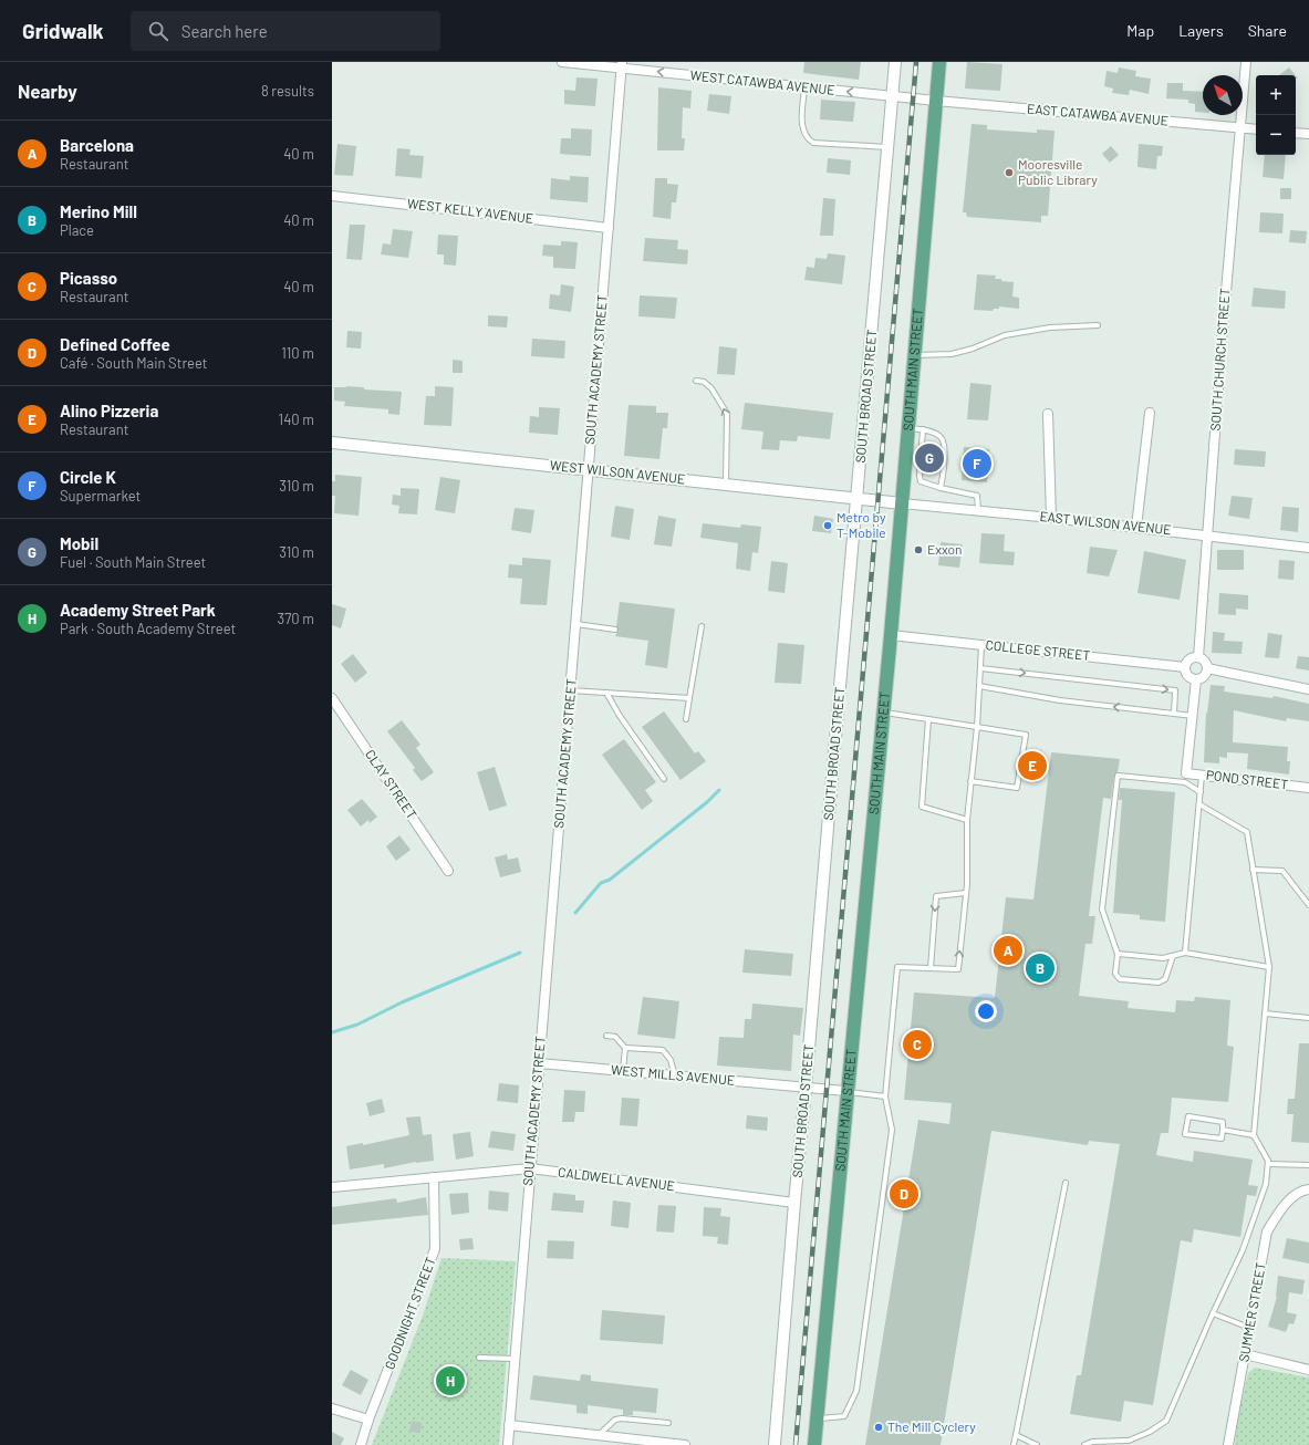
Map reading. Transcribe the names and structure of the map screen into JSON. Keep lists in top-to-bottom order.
{
  "streets": {
    "main road": ["SOUTH MAIN STREET"],
    "street": [
      "WEST CATAWBA AVENUE",
      "EAST CATAWBA AVENUE",
      "WEST KELLY AVENUE",
      "SOUTH CHURCH STREET",
      "SOUTH ACADEMY STREET",
      "SOUTH BROAD STREET",
      "WEST WILSON AVENUE",
      "EAST WILSON AVENUE",
      "COLLEGE STREET",
      "POND STREET",
      "CLAY STREET",
      "WEST MILLS AVENUE",
      "CALDWELL AVENUE",
      "SUMMER STREET",
      "GOODNIGHT STREET"
    ]
  },
  "crossings": [
    ["WEST CATAWBA AVENUE", "EAST CATAWBA AVENUE"],
    ["WEST CATAWBA AVENUE", "SOUTH ACADEMY STREET"],
    ["WEST CATAWBA AVENUE", "SOUTH MAIN STREET"],
    ["WEST CATAWBA AVENUE", "SOUTH BROAD STREET"],
    ["EAST CATAWBA AVENUE", "SOUTH CHURCH STREET"],
    ["EAST CATAWBA AVENUE", "SOUTH MAIN STREET"],
    ["WEST KELLY AVENUE", "SOUTH ACADEMY STREET"],
    ["SOUTH CHURCH STREET", "EAST WILSON AVENUE"],
    ["SOUTH CHURCH STREET", "COLLEGE STREET"],
    ["SOUTH ACADEMY STREET", "WEST WILSON AVENUE"],
    ["SOUTH ACADEMY STREET", "WEST MILLS AVENUE"],
    ["SOUTH ACADEMY STREET", "CALDWELL AVENUE"],
    ["SOUTH MAIN STREET", "WEST WILSON AVENUE"],
    ["SOUTH MAIN STREET", "EAST WILSON AVENUE"],
    ["SOUTH MAIN STREET", "COLLEGE STREET"],
    ["SOUTH MAIN STREET", "WEST MILLS AVENUE"],
    ["SOUTH BROAD STREET", "WEST WILSON AVENUE"],
    ["SOUTH BROAD STREET", "WEST MILLS AVENUE"],
    ["SOUTH BROAD STREET", "CALDWELL AVENUE"],
    ["WEST WILSON AVENUE", "EAST WILSON AVENUE"],
    ["CALDWELL AVENUE", "GOODNIGHT STREET"]
  ],
  "one_way": ["WEST CATAWBA AVENUE"],
  "places": [
    "Mooresville Public Library",
    "Metro by T-Mobile",
    "Exxon",
    "The Mill Cyclery"
  ],
  "north": "top left",
  "page": {
    "header": "Gridwalk",
    "search": "Search here",
    "nav": ["Map", "Layers", "Share"],
    "heading": ["Nearby", "8 results"],
    "map_buttons": ["+", "−"],
    "list": [
      {
        "mark": "A",
        "name": "Barcelona",
        "note": "Restaurant",
        "value": "40 m"
      },
      {
        "mark": "B",
        "name": "Merino Mill",
        "note": "Place",
        "value": "40 m"
      },
      {
        "mark": "C",
        "name": "Picasso",
        "note": "Restaurant",
        "value": "40 m"
      },
      {
        "mark": "D",
        "name": "Defined Coffee",
        "note": "Café · South Main Street",
        "value": "110 m"
      },
      {
        "mark": "E",
        "name": "Alino Pizzeria",
        "note": "Restaurant",
        "value": "140 m"
      },
      {
        "mark": "F",
        "name": "Circle K",
        "note": "Supermarket",
        "value": "310 m"
      },
      {
        "mark": "G",
        "name": "Mobil",
        "note": "Fuel · South Main Street",
        "value": "310 m"
      },
      {
        "mark": "H",
        "name": "Academy Street Park",
        "note": "Park · South Academy Street",
        "value": "370 m"
      }
    ],
    "pins": [
      "G",
      "F",
      "E",
      "A",
      "B",
      "C",
      "D",
      "H"
    ]
  }
}
